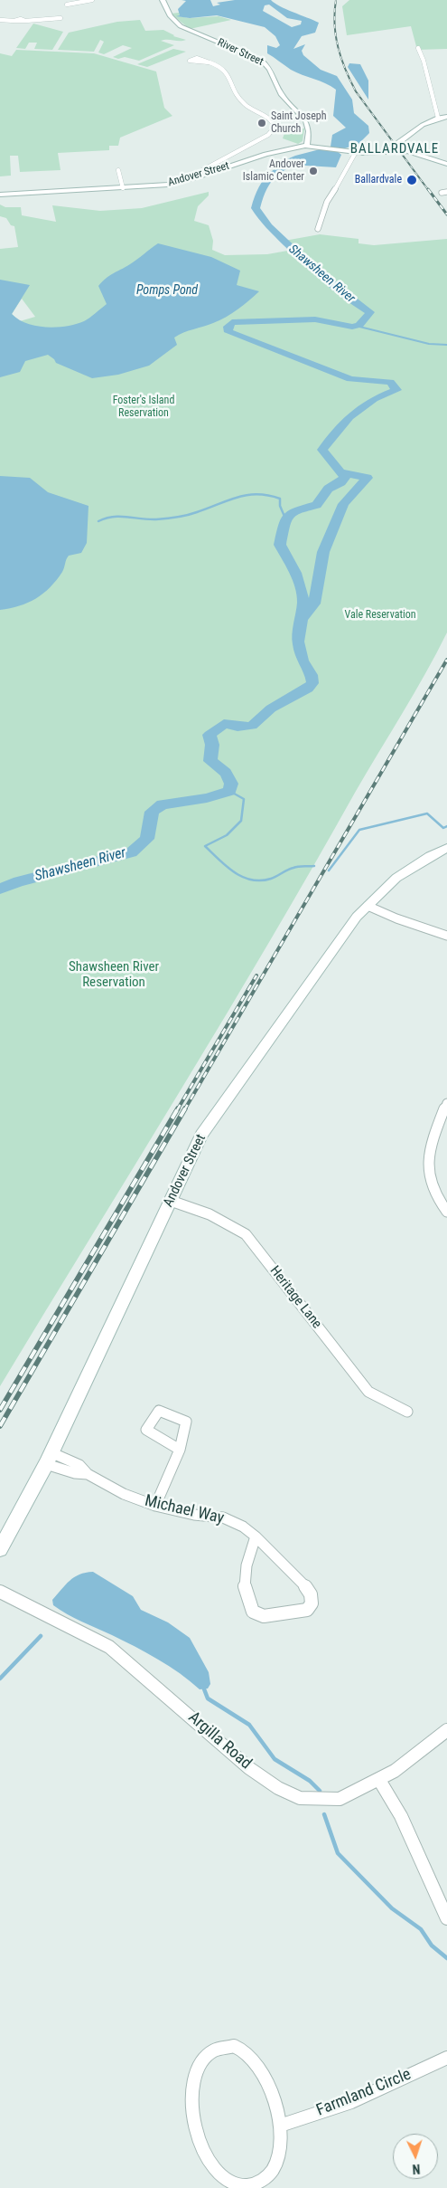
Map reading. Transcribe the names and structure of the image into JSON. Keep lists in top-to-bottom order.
{
  "streets": {
    "main road": ["River Street", "Andover Street"],
    "street": [
      "Heritage Lane",
      "Michael Way",
      "Argilla Road",
      "Farmland Circle"
    ]
  },
  "crossings": [
    ["River Street", "Andover Street"],
    ["Andover Street", "Heritage Lane"],
    ["Andover Street", "Michael Way"]
  ],
  "districts": ["BALLARDVALE"],
  "water": ["Shawsheen River", "Pomps Pond"],
  "parks": ["Foster's Island Reservation", "Vale Reservation", "Shawsheen River Reservation"],
  "places": ["Saint Joseph Church", "Andover Islamic Center", "Ballardvale"],
  "north": "bottom"
}
